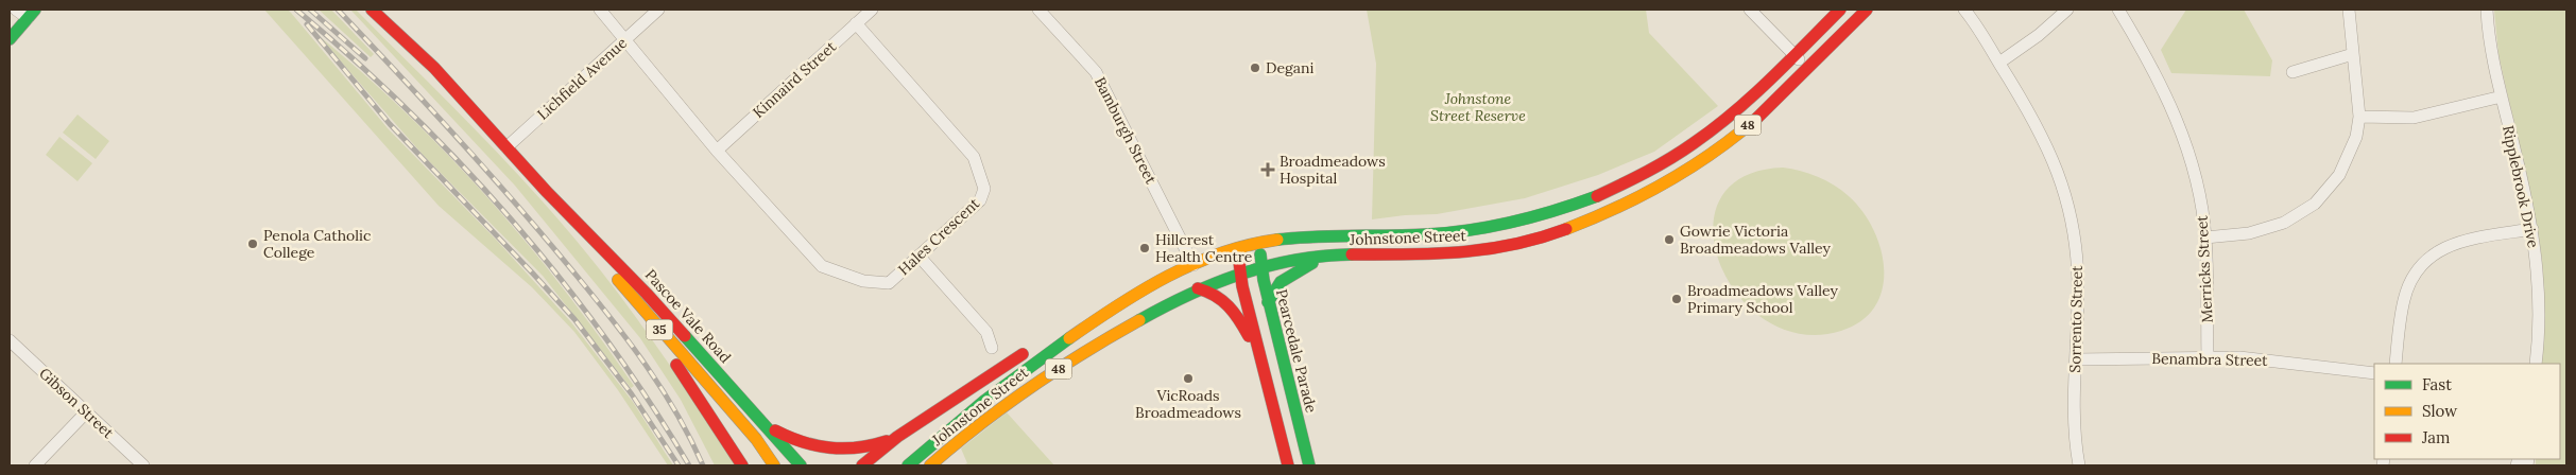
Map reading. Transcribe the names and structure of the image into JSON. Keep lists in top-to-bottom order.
{
  "streets": {
    "main road": [
      "48",
      "Johnstone Street",
      "Pascoe Vale Road",
      "35",
      "Pearcedale Parade"
    ],
    "street": [
      "Lichfield Avenue",
      "Kinnaird Street",
      "Bamburgh Street",
      "Ripplebrook Drive",
      "Hales Crescent",
      "Merricks Street",
      "Sorrento Street",
      "Benambra Street",
      "Gibson Street"
    ]
  },
  "crossings": [
    ["Lichfield Avenue", "Hales Crescent"],
    ["Lichfield Avenue", "Pascoe Vale Road"],
    ["Kinnaird Street", "Hales Crescent"],
    ["Bamburgh Street", "Johnstone Street"],
    ["Johnstone Street", "Pearcedale Parade"],
    ["Merricks Street", "Benambra Street"],
    ["Sorrento Street", "Benambra Street"]
  ],
  "parks": ["Johnstone Street Reserve"],
  "places": {
    "other": [
      "Degani",
      "Gowrie Victoria Broadmeadows Valley",
      "Penola Catholic College",
      "Hillcrest Health Centre",
      "Broadmeadows Valley Primary School",
      "VicRoads Broadmeadows"
    ],
    "health": ["Broadmeadows Hospital"]
  },
  "legend": ["Fast", "Slow", "Jam"]
}
